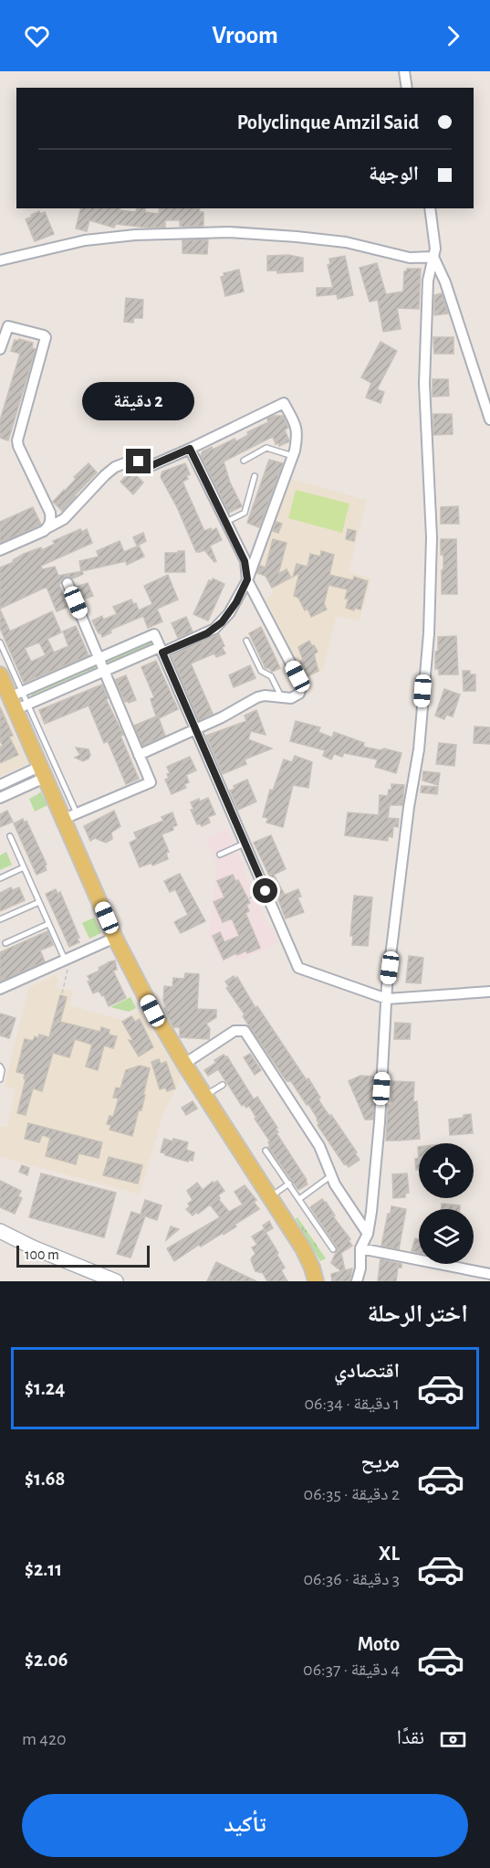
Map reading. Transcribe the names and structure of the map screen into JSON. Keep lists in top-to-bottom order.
{
  "scale_bar": "100 m",
  "page": {
    "header": "Vroom",
    "banner": ["Polyclinque Amzil Said", "الوجهة"],
    "bubble": "2 دقيقة",
    "scale": "100 m",
    "heading": "اختر الرحلة",
    "list": [
      {
        "name": "اقتصادي",
        "note": "1 دقيقة · 06:34",
        "value": "$1.24"
      },
      {
        "name": "مريح",
        "note": "2 دقيقة · 06:35",
        "value": "$1.68"
      },
      {
        "name": "XL",
        "note": "3 دقيقة · 06:36",
        "value": "$2.11"
      },
      {
        "name": "Moto",
        "note": "4 دقيقة · 06:37",
        "value": "$2.06"
      }
    ],
    "pay": ["نقدًا", "420 m"],
    "buttons": "تأكيد"
  }
}
